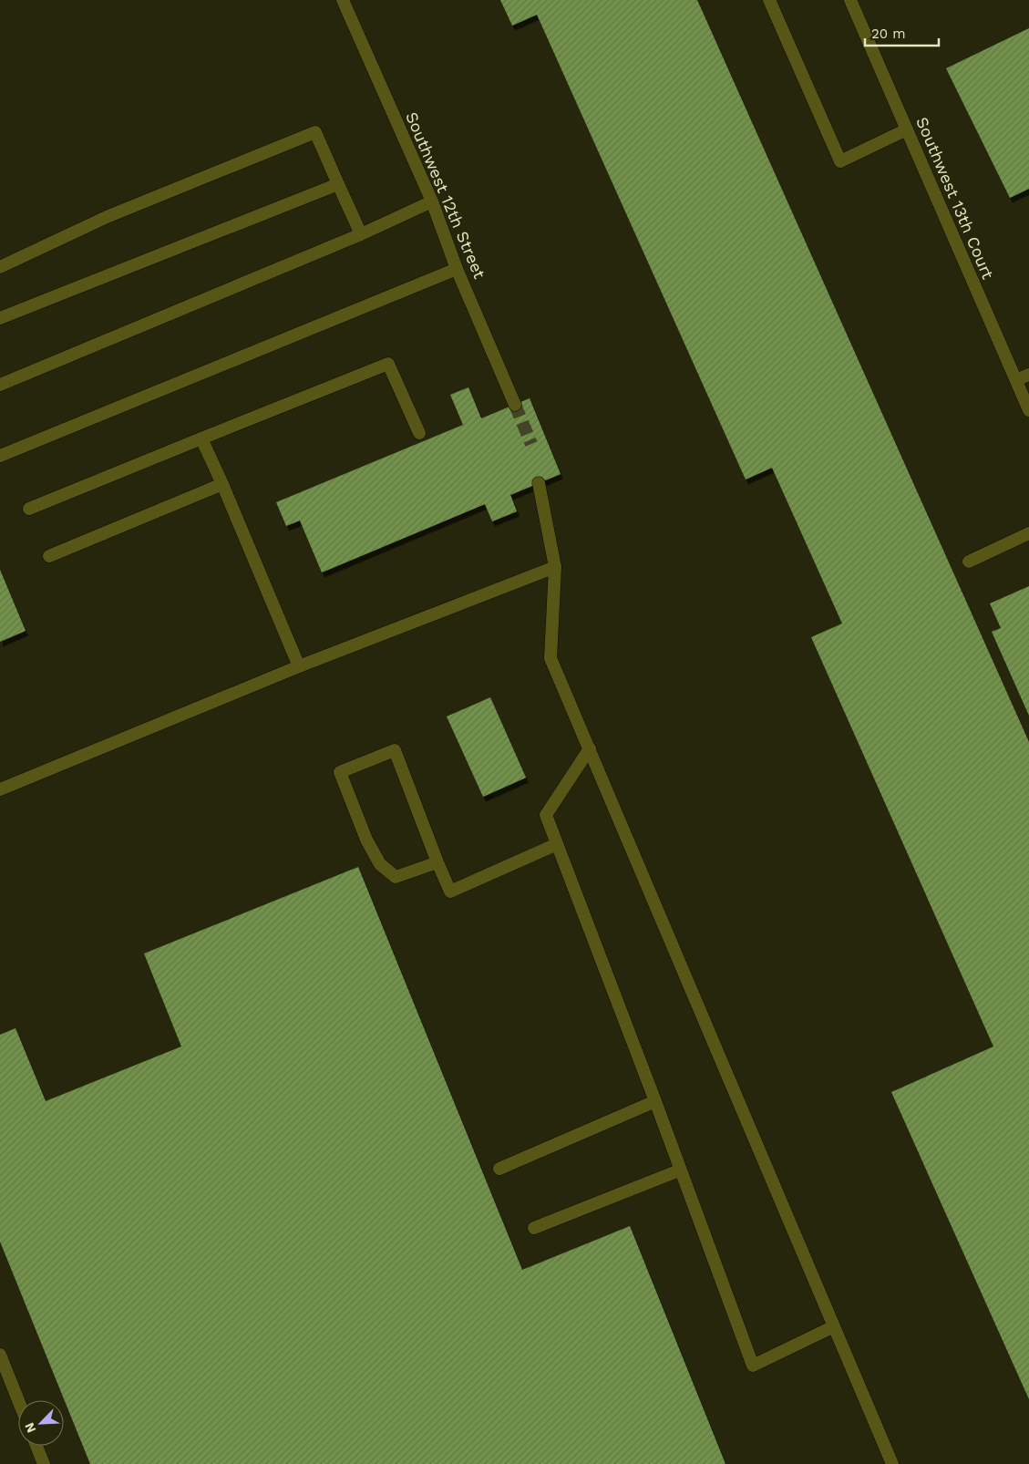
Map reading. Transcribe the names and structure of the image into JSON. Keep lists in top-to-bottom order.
{
  "streets": {
    "street": ["Southwest 12th Street", "Southwest 13th Court"]
  },
  "scale_bar": "20 m",
  "north": "bottom left"
}
